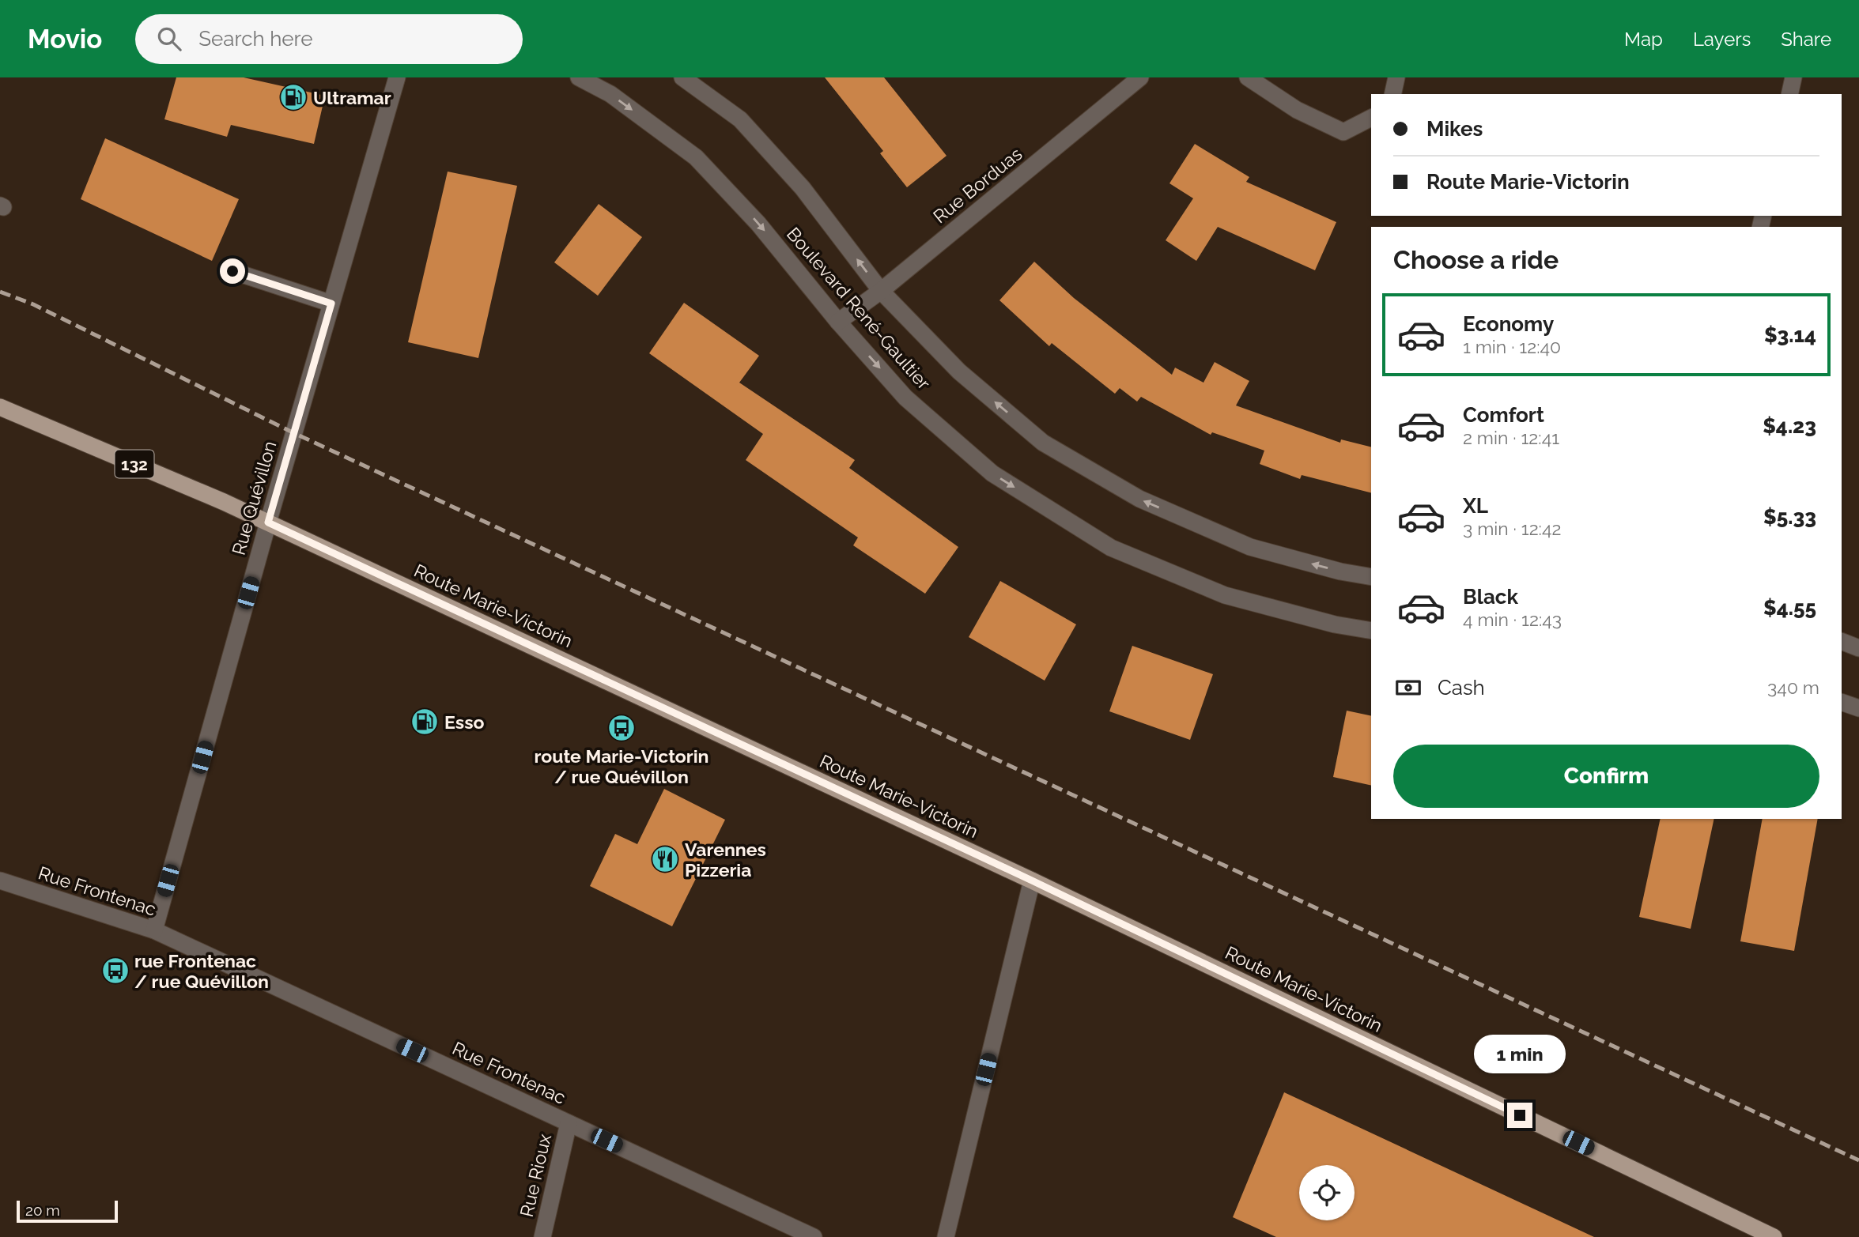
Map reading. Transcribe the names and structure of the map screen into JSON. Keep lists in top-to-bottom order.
{
  "streets": {
    "main road": ["132", "Route Marie-Victorin"],
    "street": [
      "Rue Borduas",
      "Boulevard René-Gaultier",
      "Rue Quévillon",
      "Rue Frontenac",
      "Rue Rioux"
    ]
  },
  "crossings": [
    ["Rue Borduas", "Boulevard René-Gaultier"],
    ["Rue Quévillon", "Route Marie-Victorin"],
    ["Rue Quévillon", "Rue Frontenac"],
    ["Rue Frontenac", "Rue Rioux"]
  ],
  "places": {
    "fuel station": ["Ultramar", "Esso"],
    "bus stop": ["route Marie-Victorin / rue Quévillon", "rue Frontenac / rue Quévillon"],
    "restaurant": ["Varennes Pizzeria"]
  },
  "scale_bar": "20 m",
  "page": {
    "header": "Movio",
    "search": "Search here",
    "nav": ["Map", "Layers", "Share"],
    "banner": ["Mikes", "Route Marie-Victorin"],
    "heading": "Choose a ride",
    "list": [
      {
        "name": "Economy",
        "note": "1 min · 12:40",
        "value": "$3.14"
      },
      {
        "name": "Comfort",
        "note": "2 min · 12:41",
        "value": "$4.23"
      },
      {
        "name": "XL",
        "note": "3 min · 12:42",
        "value": "$5.33"
      },
      {
        "name": "Black",
        "note": "4 min · 12:43",
        "value": "$4.55"
      }
    ],
    "pay": ["Cash", "340 m"],
    "buttons": "Confirm",
    "bubble": "1 min",
    "scale": "20 m"
  }
}
